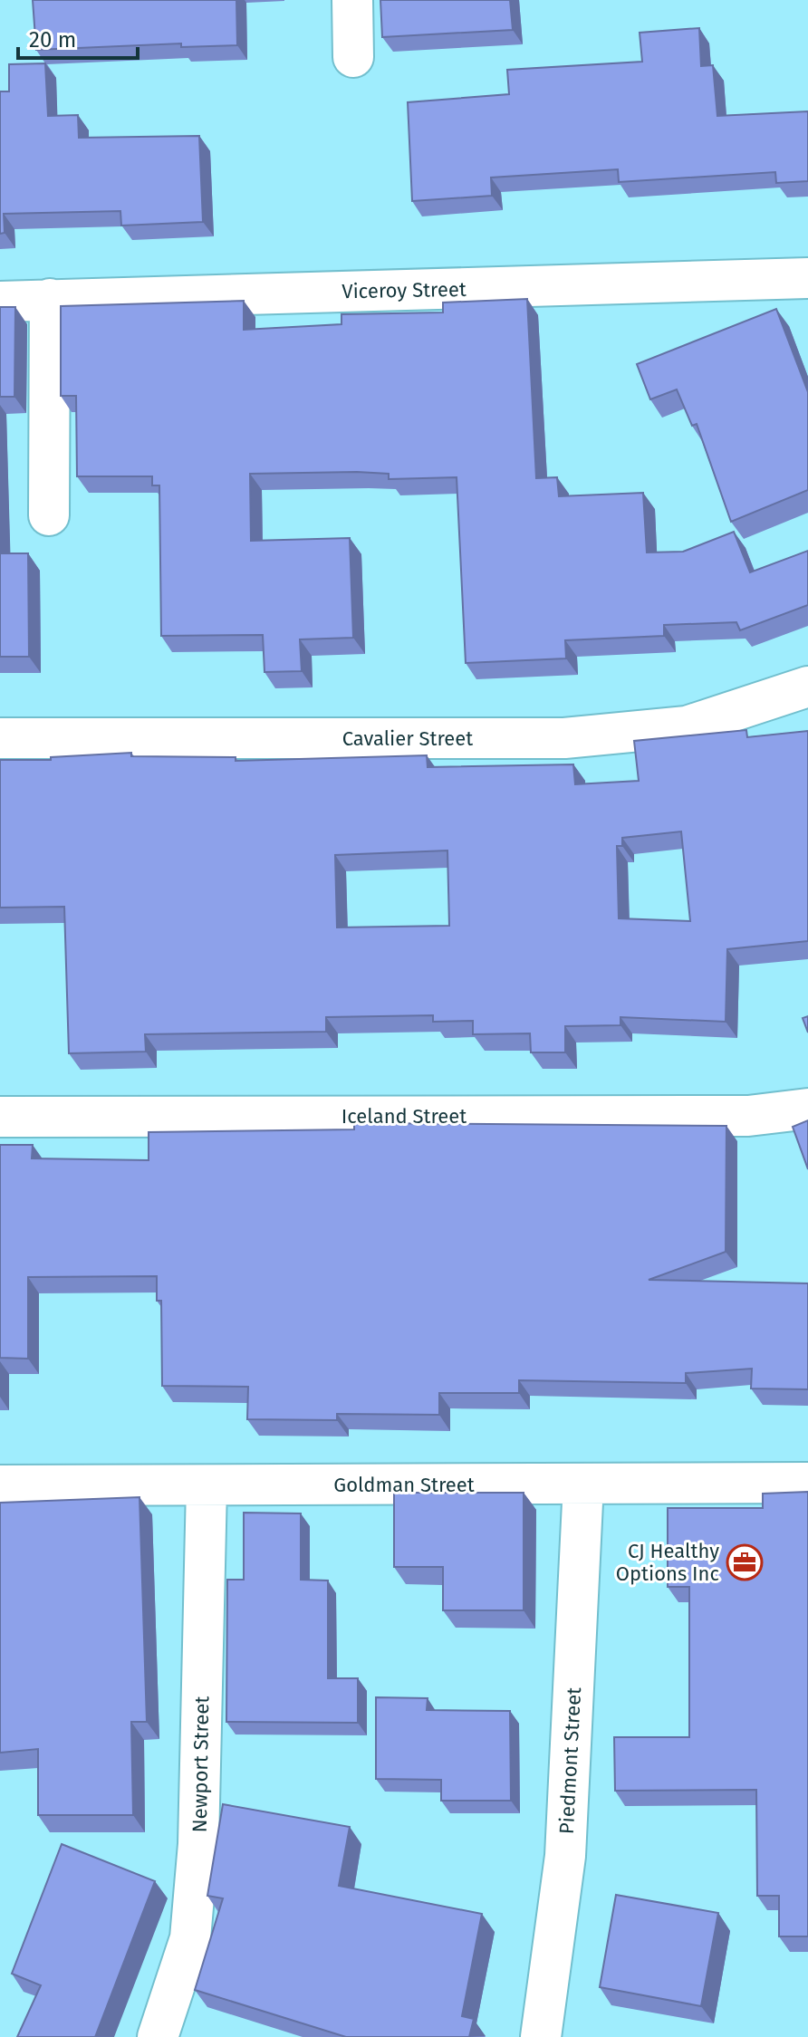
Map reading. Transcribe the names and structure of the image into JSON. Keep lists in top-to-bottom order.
{
  "streets": {
    "street": [
      "Viceroy Street",
      "Cavalier Street",
      "Iceland Street",
      "Goldman Street",
      "Piedmont Street",
      "Newport Street"
    ]
  },
  "crossings": [
    ["Goldman Street", "Piedmont Street"],
    ["Goldman Street", "Newport Street"]
  ],
  "places": {
    "office": ["CJ Healthy Options Inc"]
  },
  "scale_bar": "20 m"
}
